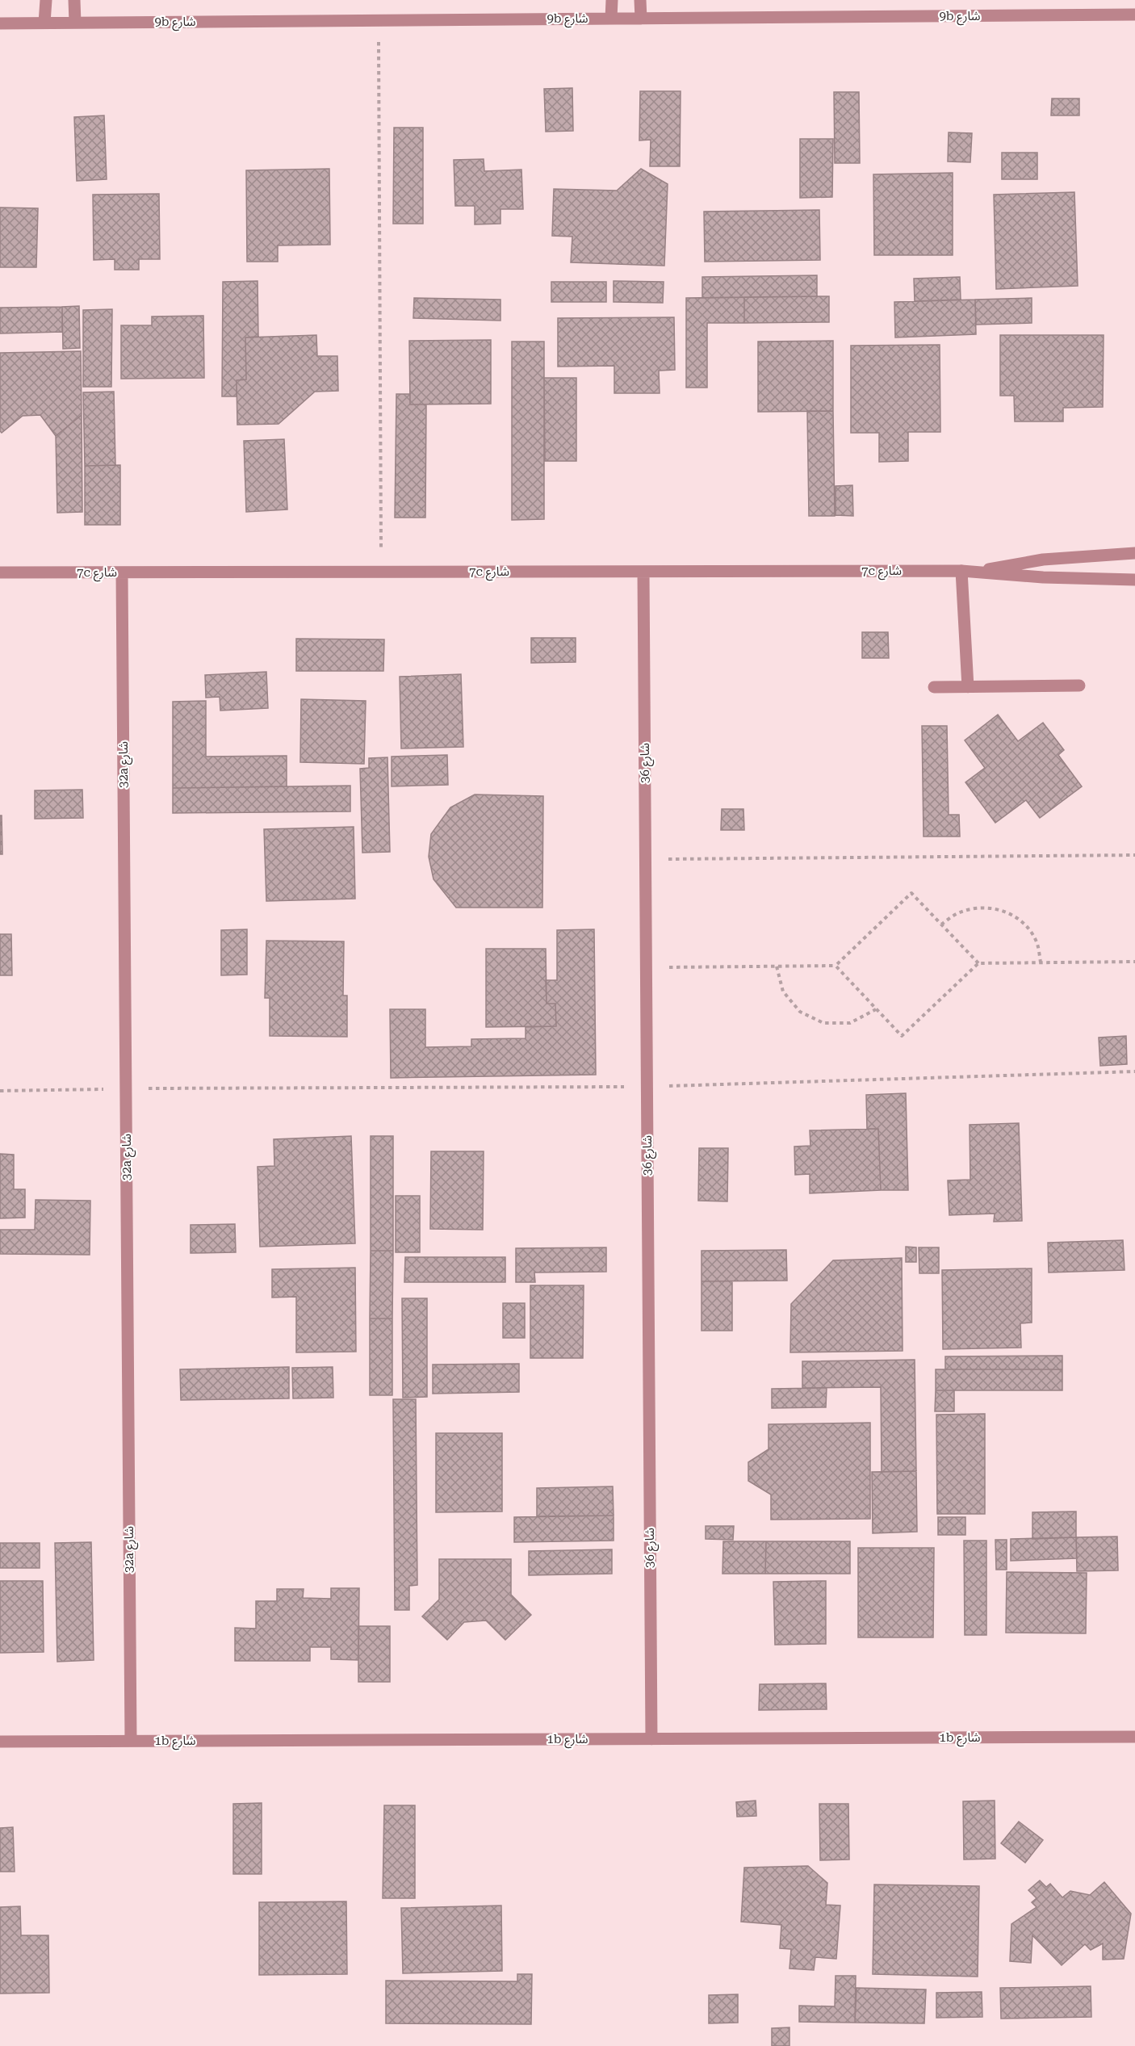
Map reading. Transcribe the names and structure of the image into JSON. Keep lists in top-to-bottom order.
{
  "streets": {
    "street": [
      "9b شارع",
      "7c شارع",
      "شارع 36",
      "32a شارع",
      "1b شارع"
    ]
  },
  "crossings": [
    ["7c شارع", "شارع 36"],
    ["7c شارع", "32a شارع"],
    ["شارع 36", "1b شارع"],
    ["32a شارع", "1b شارع"]
  ]
}
